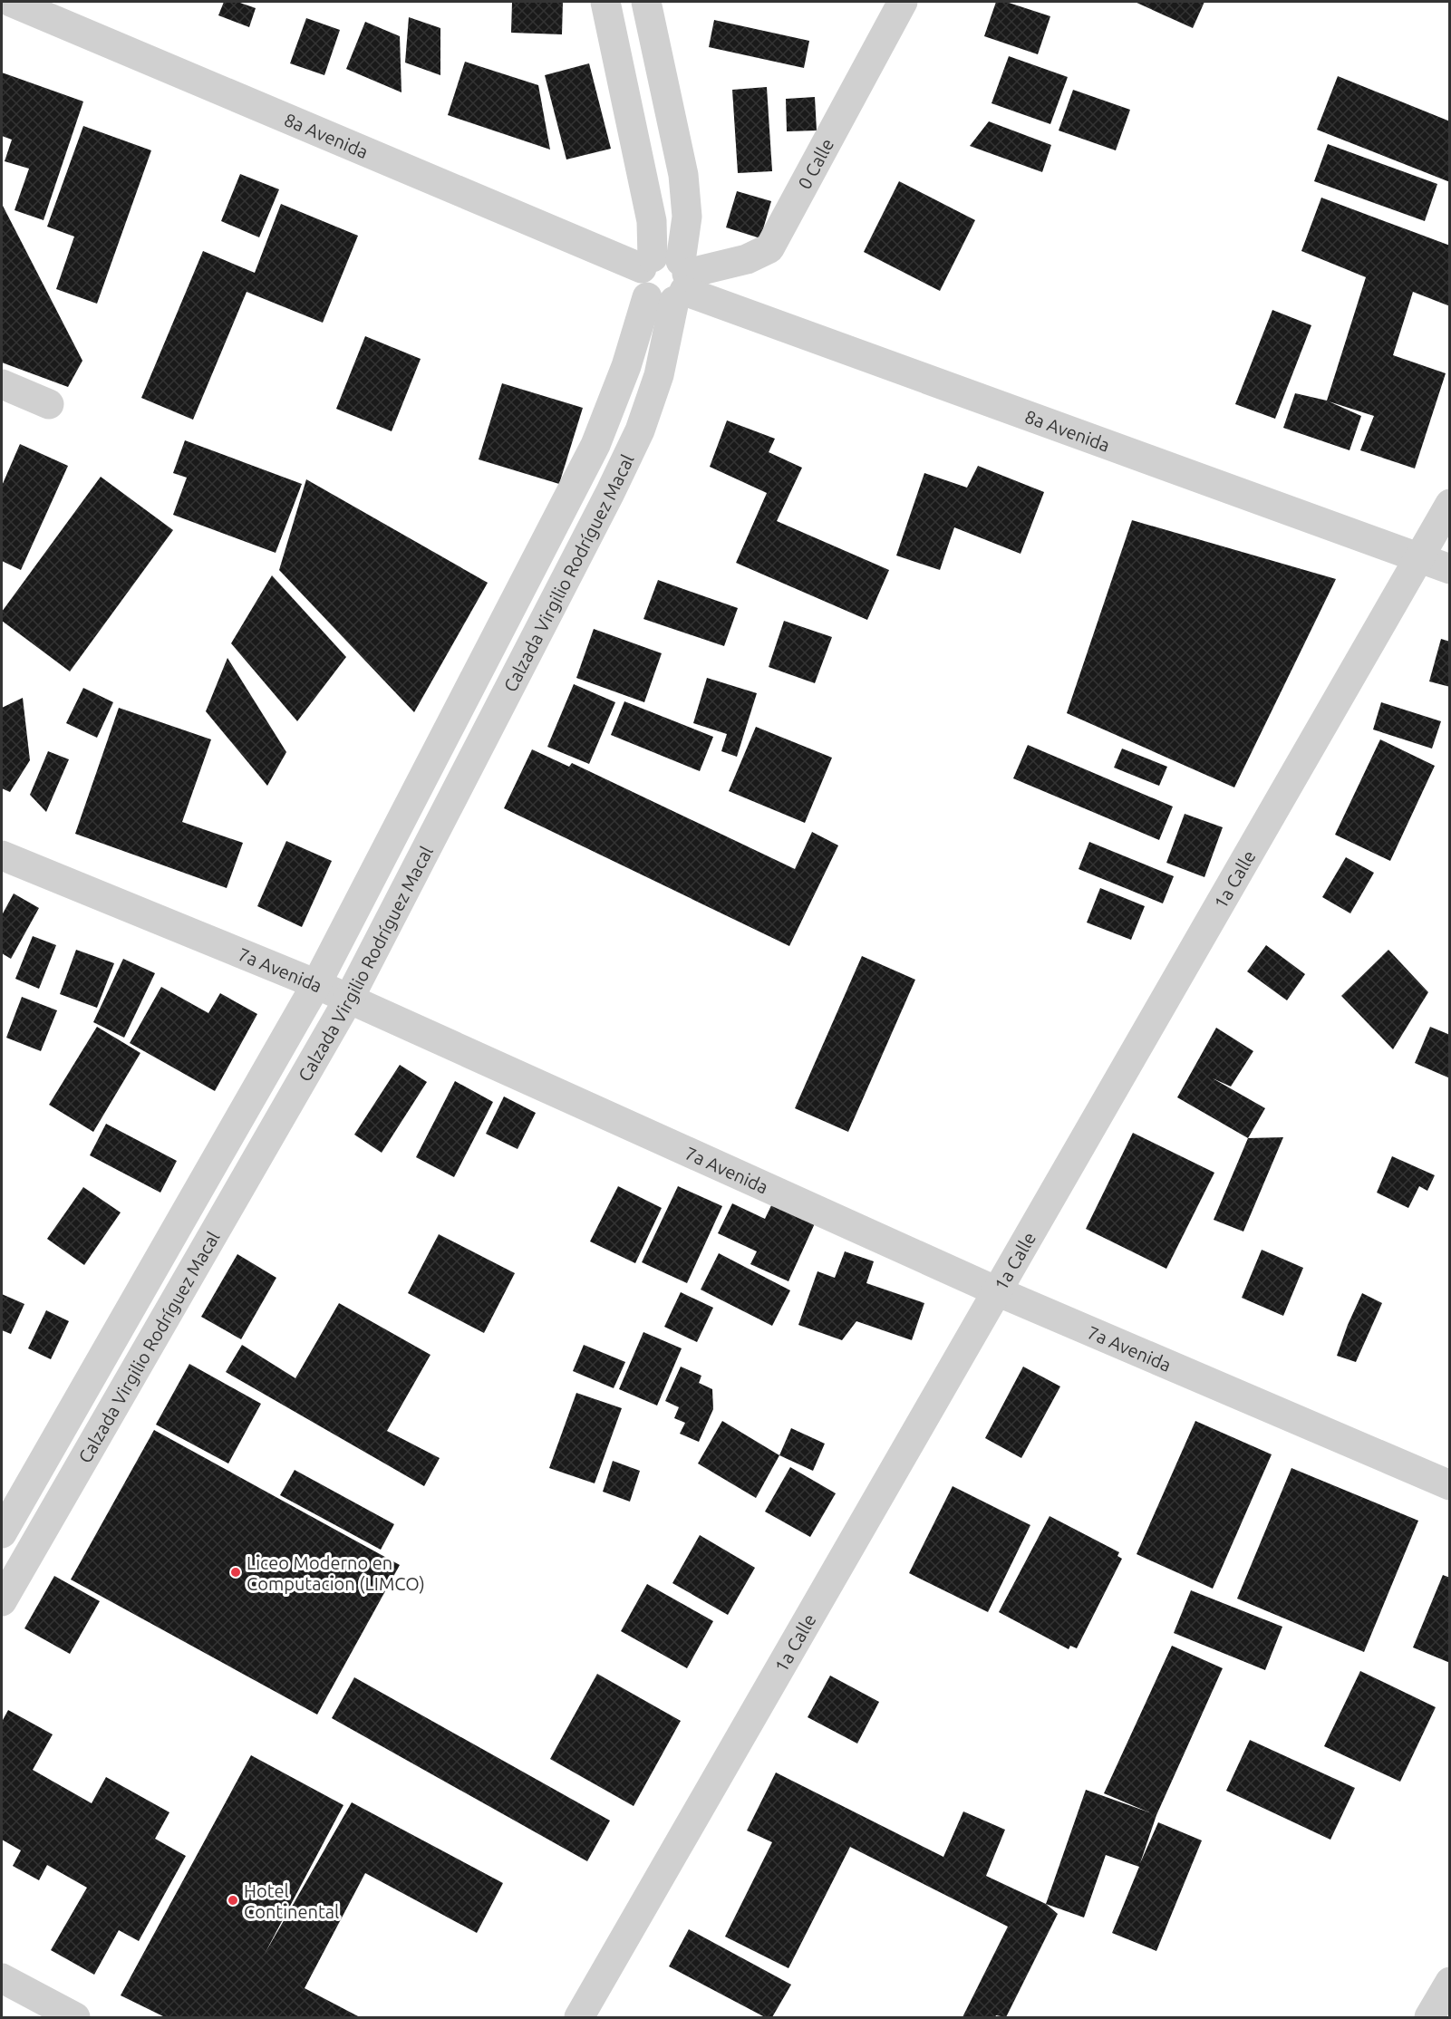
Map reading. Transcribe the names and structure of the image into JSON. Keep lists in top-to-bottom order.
{
  "streets": {
    "street": [
      "8a Avenida",
      "0 Calle",
      "Calzada Virgilio Rodríguez Macal",
      "1a Calle",
      "7a Avenida"
    ]
  },
  "crossings": [
    ["8a Avenida", "0 Calle"],
    ["8a Avenida", "Calzada Virgilio Rodríguez Macal"],
    ["8a Avenida", "1a Calle"],
    ["0 Calle", "Calzada Virgilio Rodríguez Macal"],
    ["Calzada Virgilio Rodríguez Macal", "7a Avenida"],
    ["1a Calle", "7a Avenida"]
  ],
  "places": ["Liceo Moderno en Computacion (LIMCO)", "Hotel Continental"]
}
